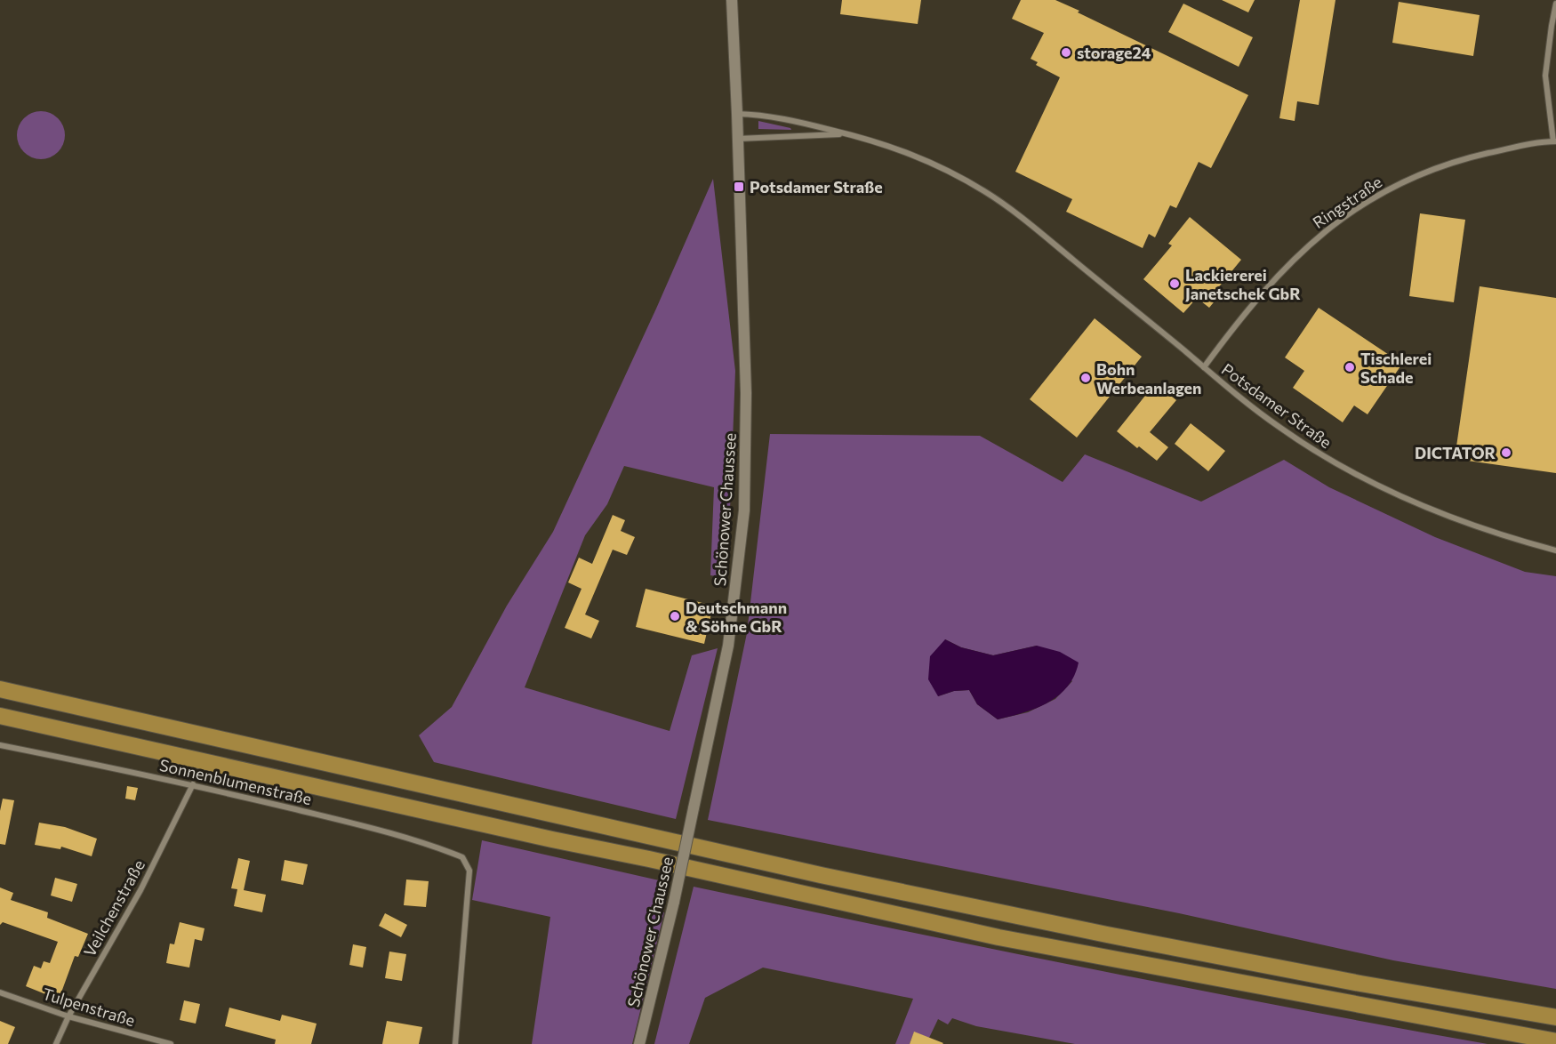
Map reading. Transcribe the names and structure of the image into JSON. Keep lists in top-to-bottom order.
{
  "streets": {
    "main road": ["Schönower Chaussee"],
    "street": [
      "Ringstraße",
      "Potsdamer Straße",
      "Sonnenblumenstraße",
      "Veilchenstraße",
      "Tulpenstraße"
    ]
  },
  "crossings": [
    ["Ringstraße", "Potsdamer Straße"],
    ["Potsdamer Straße", "Schönower Chaussee"],
    ["Sonnenblumenstraße", "Veilchenstraße"],
    ["Veilchenstraße", "Tulpenstraße"]
  ],
  "places": {
    "other": [
      "storage24",
      "Lackiererei Janetschek GbR",
      "Tischlerei Schade",
      "Bohn Werbeanlagen",
      "DICTATOR",
      "Deutschmann & Söhne GbR"
    ],
    "transit": ["Potsdamer Straße"]
  }
}
